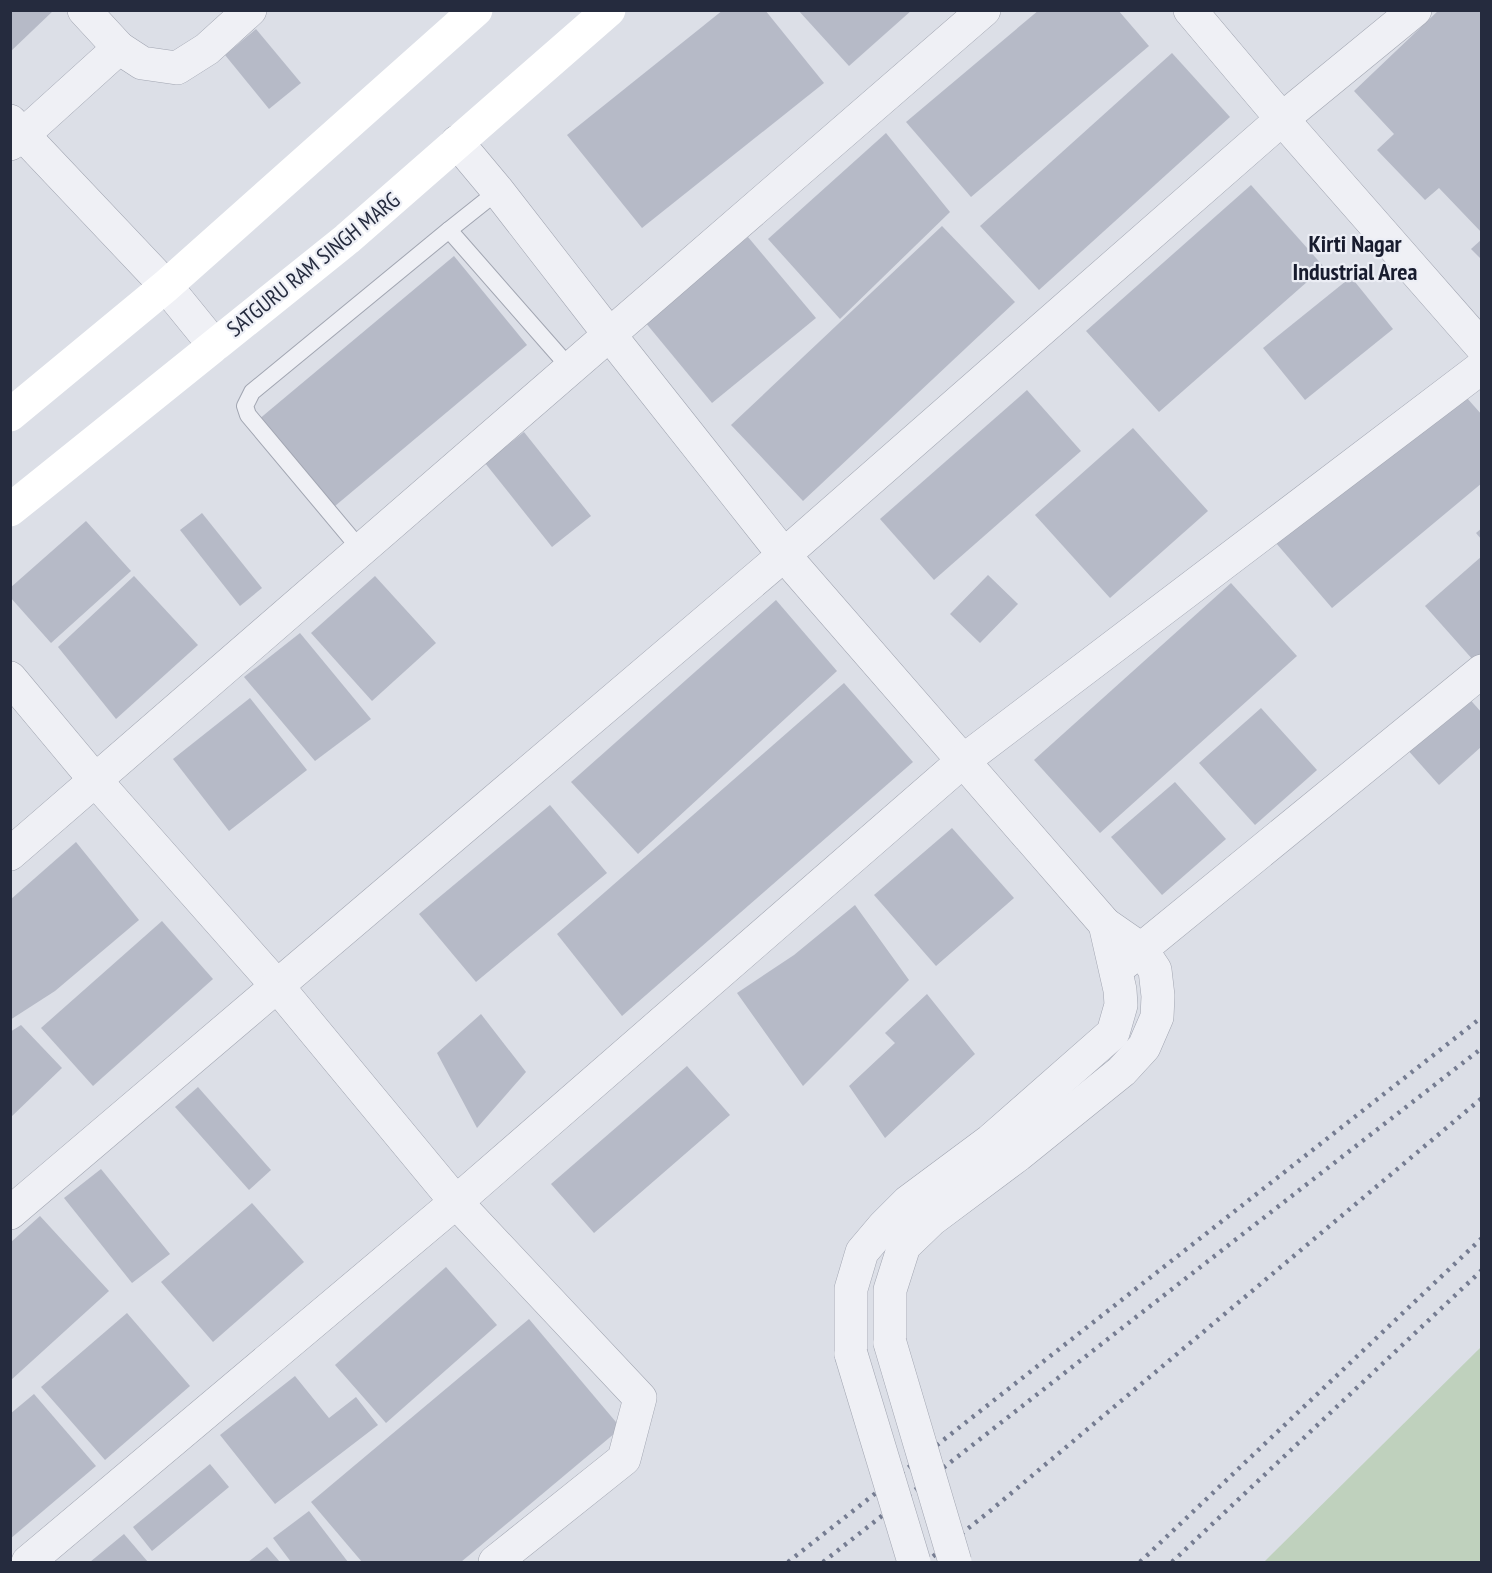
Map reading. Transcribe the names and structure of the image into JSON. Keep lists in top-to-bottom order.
{
  "streets": {
    "main road": ["SATGURU RAM SINGH MARG"]
  },
  "districts": ["Kirti Nagar Industrial Area"]
}
